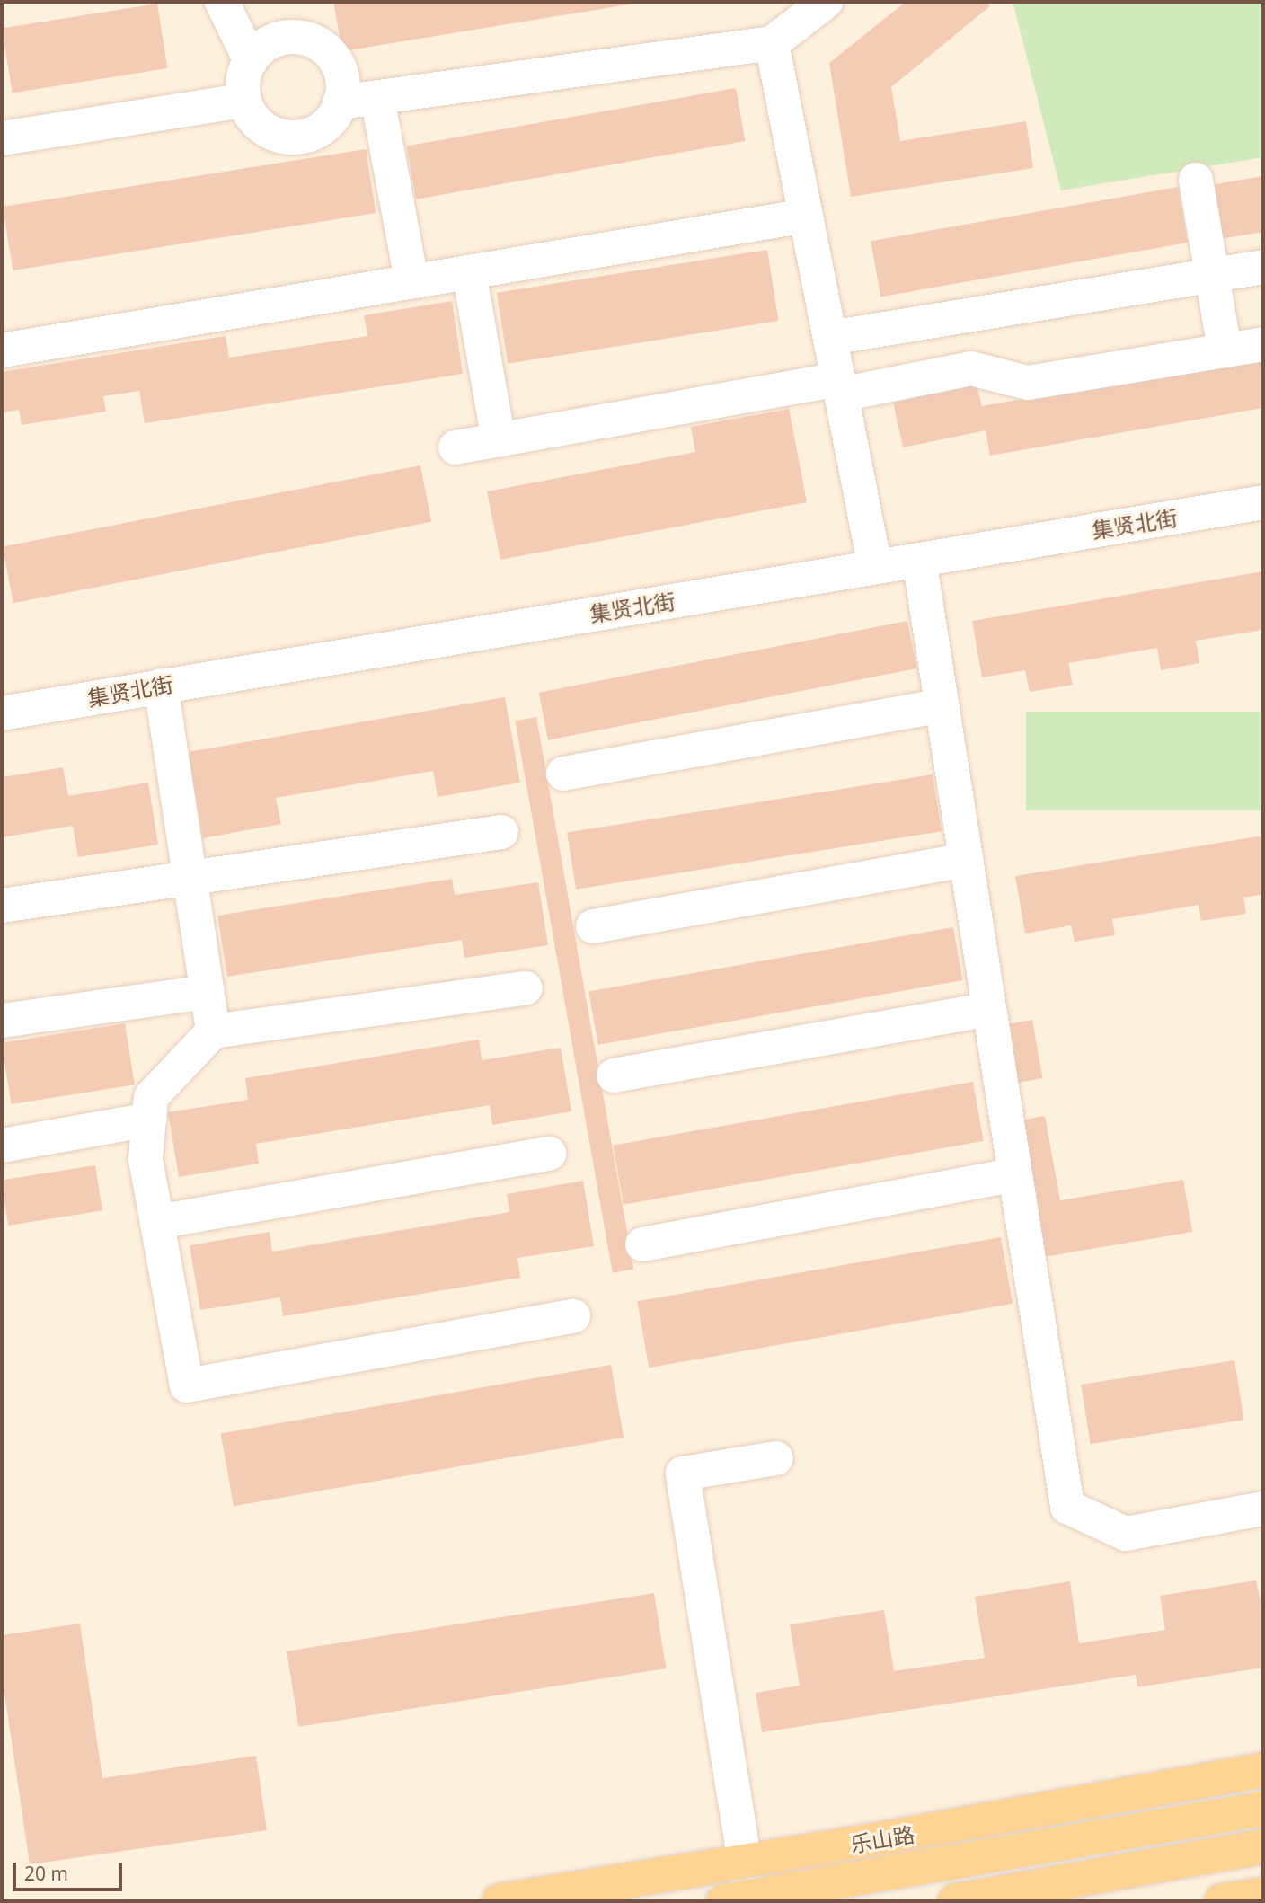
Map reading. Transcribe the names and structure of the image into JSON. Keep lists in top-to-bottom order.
{
  "streets": {
    "main road": ["乐山路"],
    "street": ["集贤北街"]
  },
  "scale_bar": "20 m"
}
